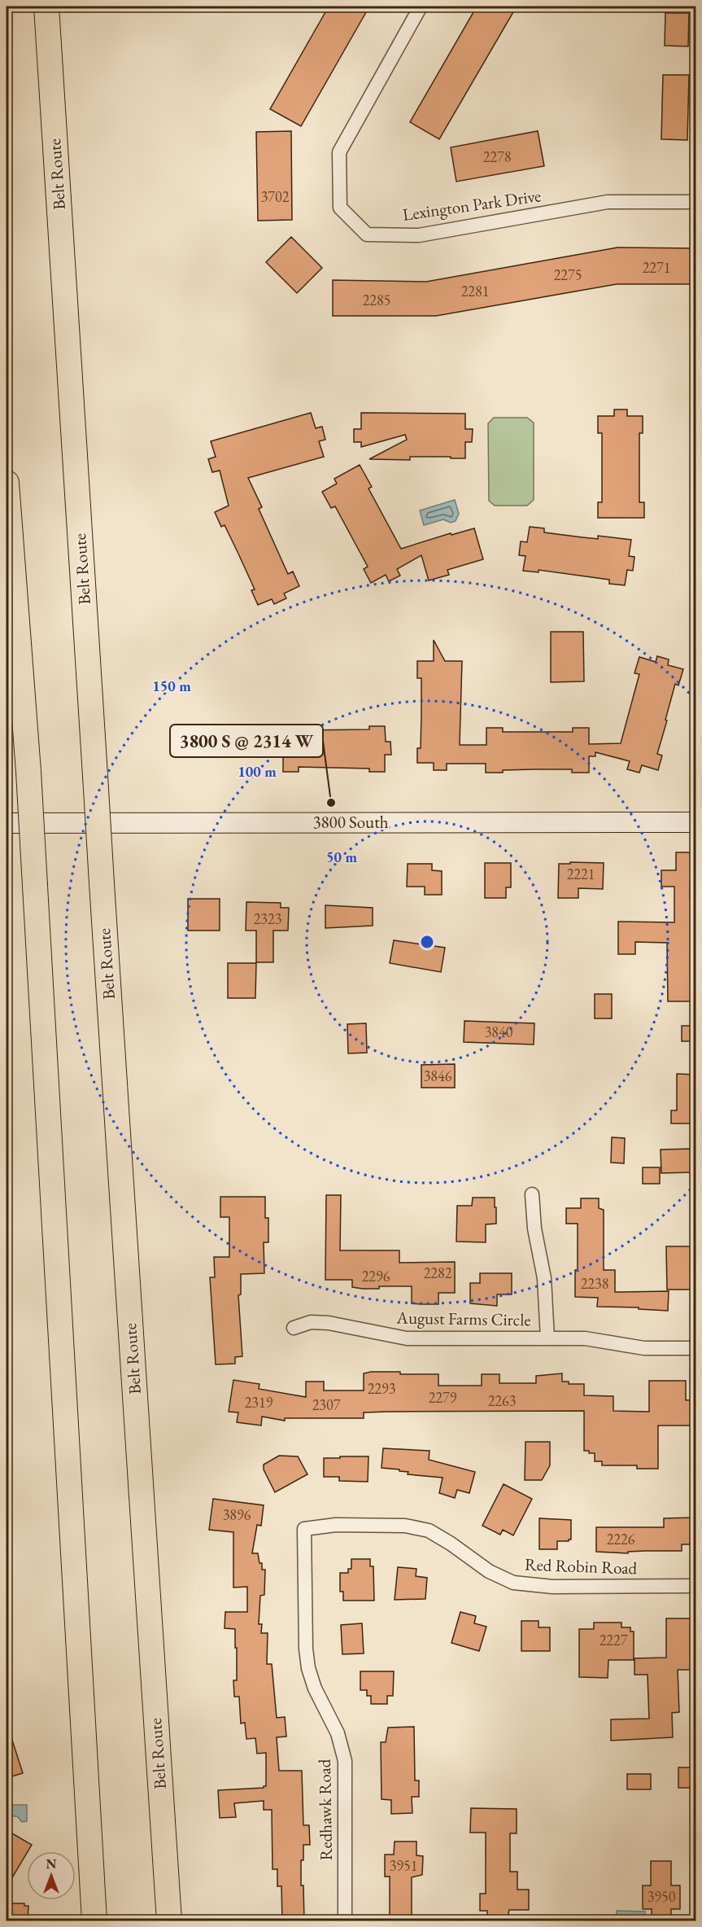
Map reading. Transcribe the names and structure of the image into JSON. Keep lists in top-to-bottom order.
{
  "streets": {
    "highway": ["Belt Route"],
    "street": [
      "Lexington Park Drive",
      "3800 South",
      "August Farms Circle",
      "Red Robin Road",
      "Redhawk Road"
    ]
  },
  "crossings": [
    ["Red Robin Road", "Redhawk Road"]
  ],
  "places": ["3800 S @ 2314 W"],
  "house_numbers": [
    "2278",
    "3702",
    "2271",
    "2275",
    "2281",
    "2285",
    "2221",
    "2323",
    "3840",
    "3846",
    "2282",
    "2296",
    "2238",
    "2293",
    "2279",
    "2263",
    "2319",
    "2307",
    "3896",
    "2226",
    "2227",
    "3951",
    "3950"
  ],
  "north": "top",
  "rings": ["150 m", "100 m", "50 m"]
}
